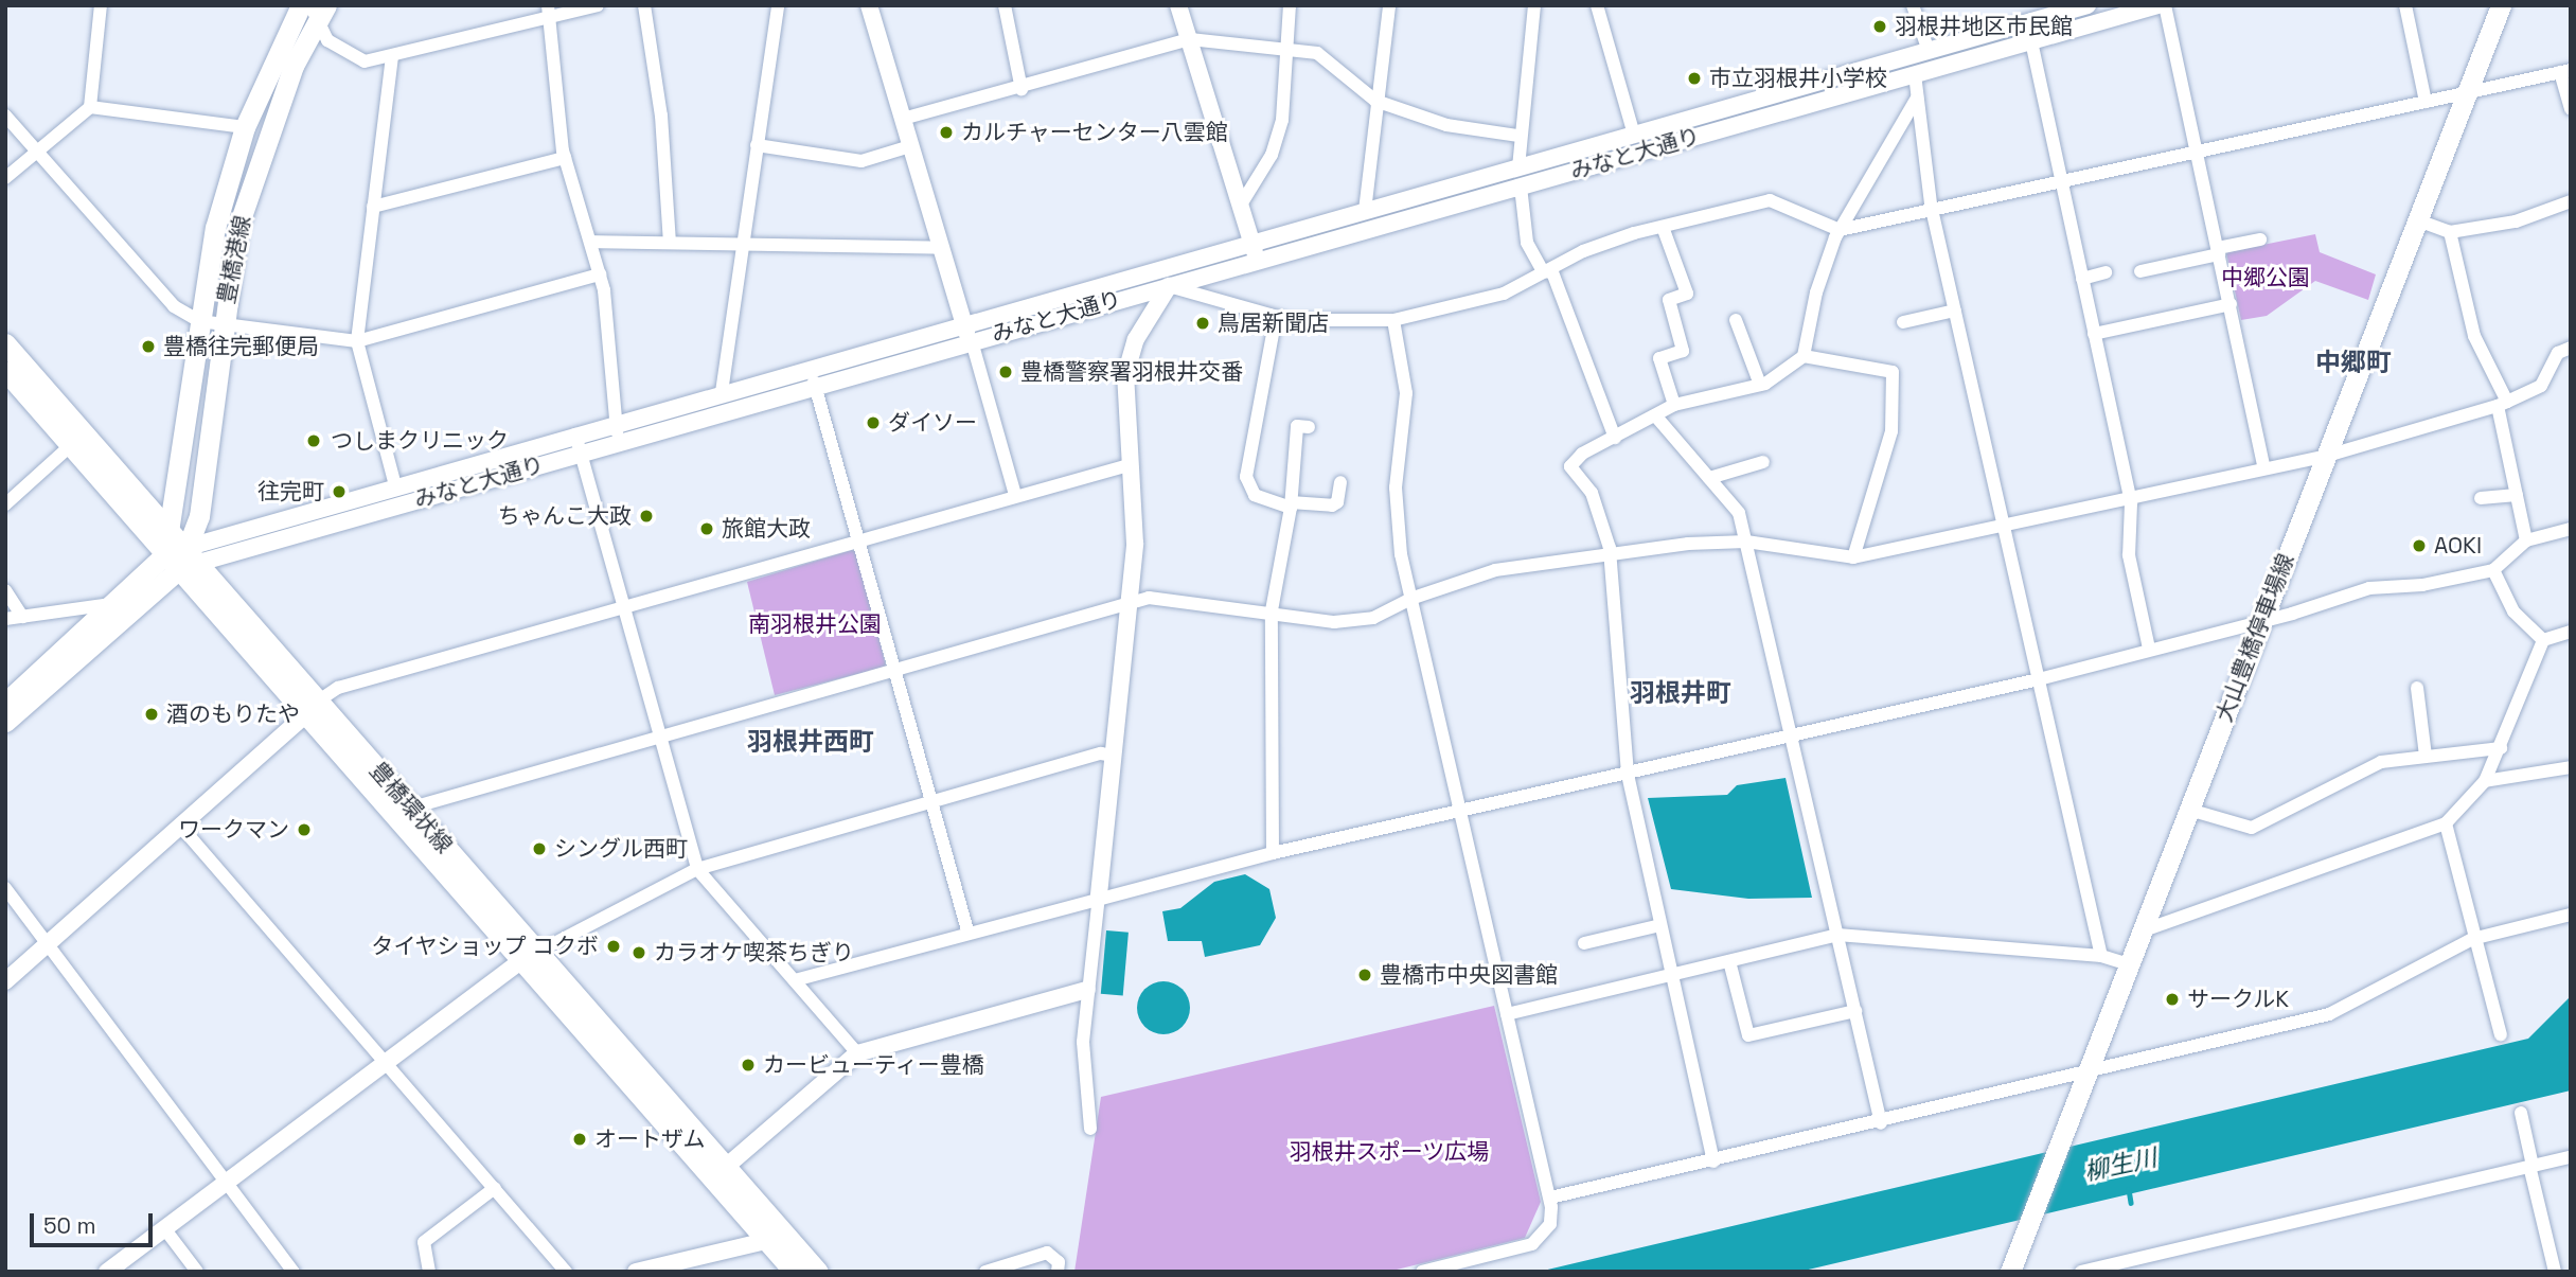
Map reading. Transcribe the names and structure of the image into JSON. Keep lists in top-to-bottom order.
{
  "streets": {
    "main road": [
      "みなと大通り",
      "豊橋港線",
      "大山豊橋停車場線",
      "豊橋環状線"
    ]
  },
  "crossings": [
    ["みなと大通り", "豊橋港線"],
    ["みなと大通り", "豊橋環状線"],
    ["豊橋港線", "豊橋環状線"]
  ],
  "districts": ["中郷町", "羽根井町", "羽根井西町"],
  "water": ["柳生川"],
  "parks": ["中郷公園", "南羽根井公園", "羽根井スポーツ広場"],
  "places": [
    "羽根井地区市民館",
    "市立羽根井小学校",
    "カルチャーセンター八雲館",
    "鳥居新聞店",
    "豊橋往完郵便局",
    "豊橋警察署羽根井交番",
    "ダイソー",
    "つしまクリニック",
    "往完町",
    "ちゃんこ大政",
    "旅館大政",
    "AOKI",
    "酒のもりたや",
    "ワークマン",
    "シングル西町",
    "タイヤショップ コクボ",
    "カラオケ喫茶ちぎり",
    "豊橋市中央図書館",
    "サークルK",
    "カービューティー豊橋",
    "オートザム"
  ],
  "scale_bar": "50 m"
}
